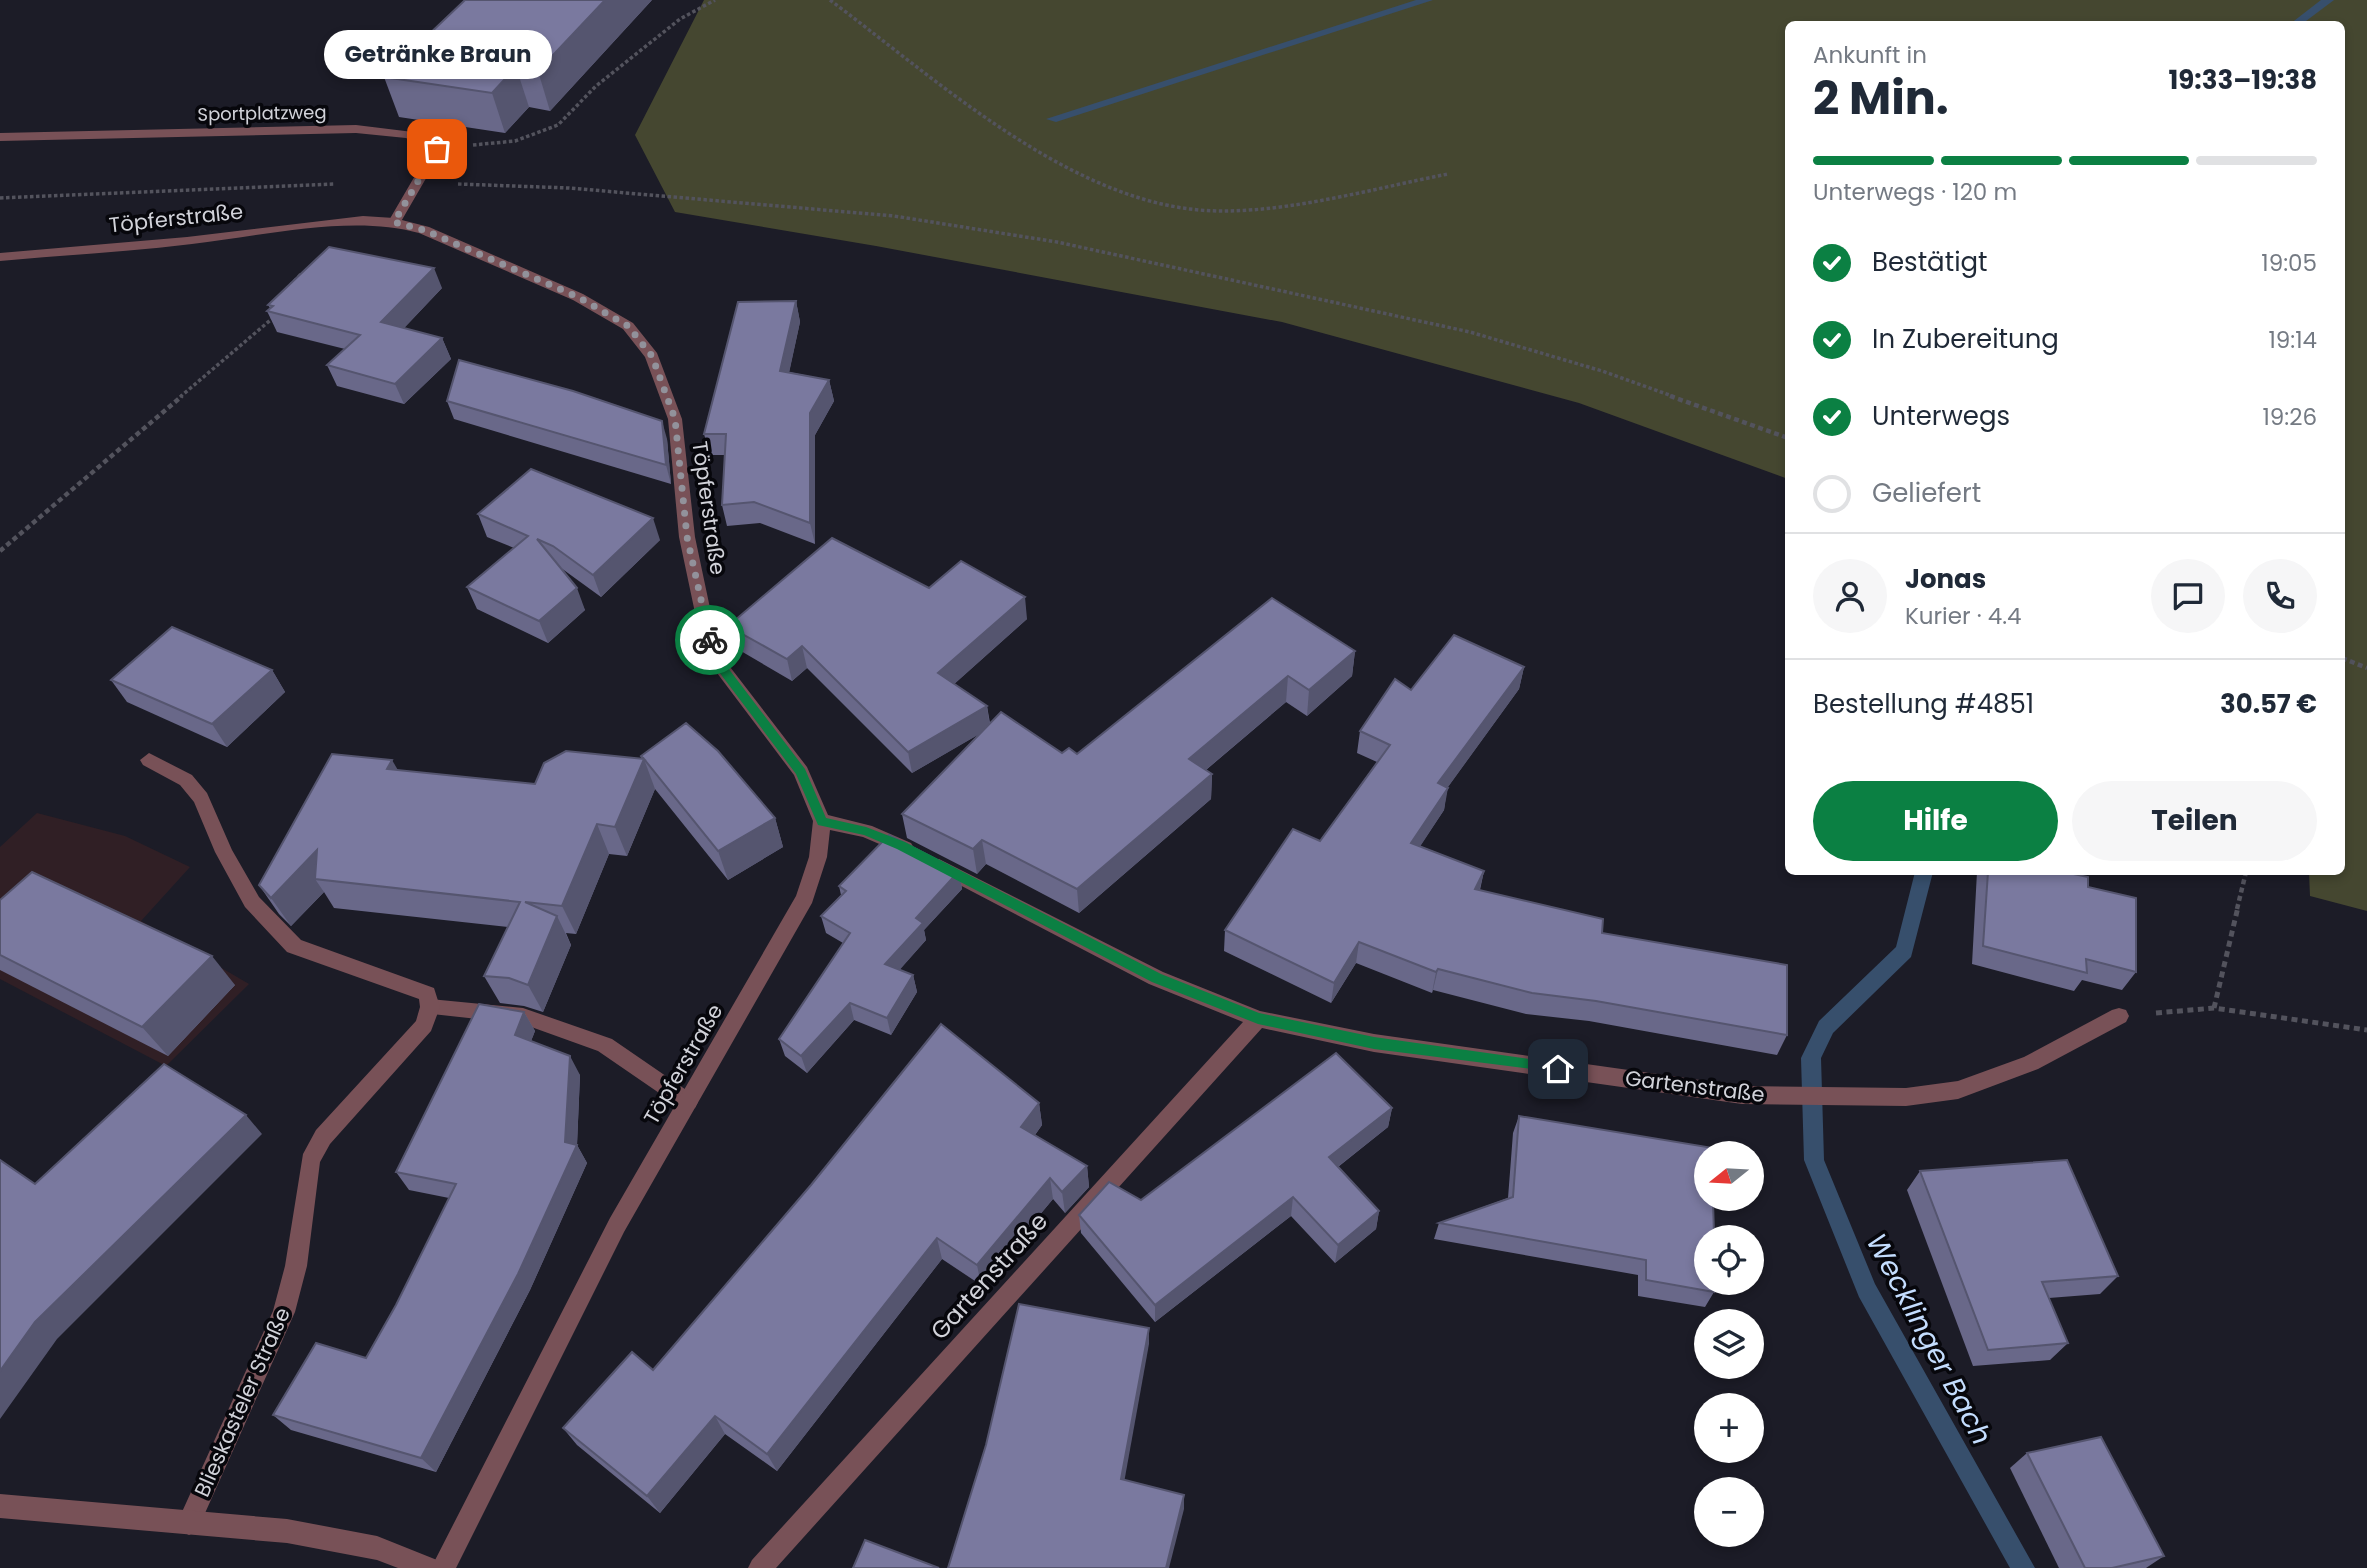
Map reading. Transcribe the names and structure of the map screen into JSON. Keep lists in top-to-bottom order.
{
  "streets": {
    "street": [
      "Sportplatzweg",
      "Töpferstraße",
      "Gartenstraße",
      "Blieskasteler Straße"
    ]
  },
  "crossings": [
    ["Töpferstraße", "Gartenstraße"]
  ],
  "water": ["Wecklinger Bach"],
  "places": ["Getränke Braun"],
  "north": "left",
  "page": {
    "heading": ["2 Min.", "Ankunft in", "19:33–19:38"],
    "panel": [
      "Jonas",
      "Kurier · 4.4",
      "Bestellung #4851",
      "30.57 €"
    ],
    "bubble": "Getränke Braun",
    "bar": "Unterwegs · 120 m",
    "list": [
      ["Bestätigt", "19:05"],
      ["In Zubereitung", "19:14"],
      ["Unterwegs", "19:26"],
      "Geliefert"
    ],
    "buttons": ["Hilfe", "Teilen"],
    "map_buttons": ["+", "−"]
  }
}
